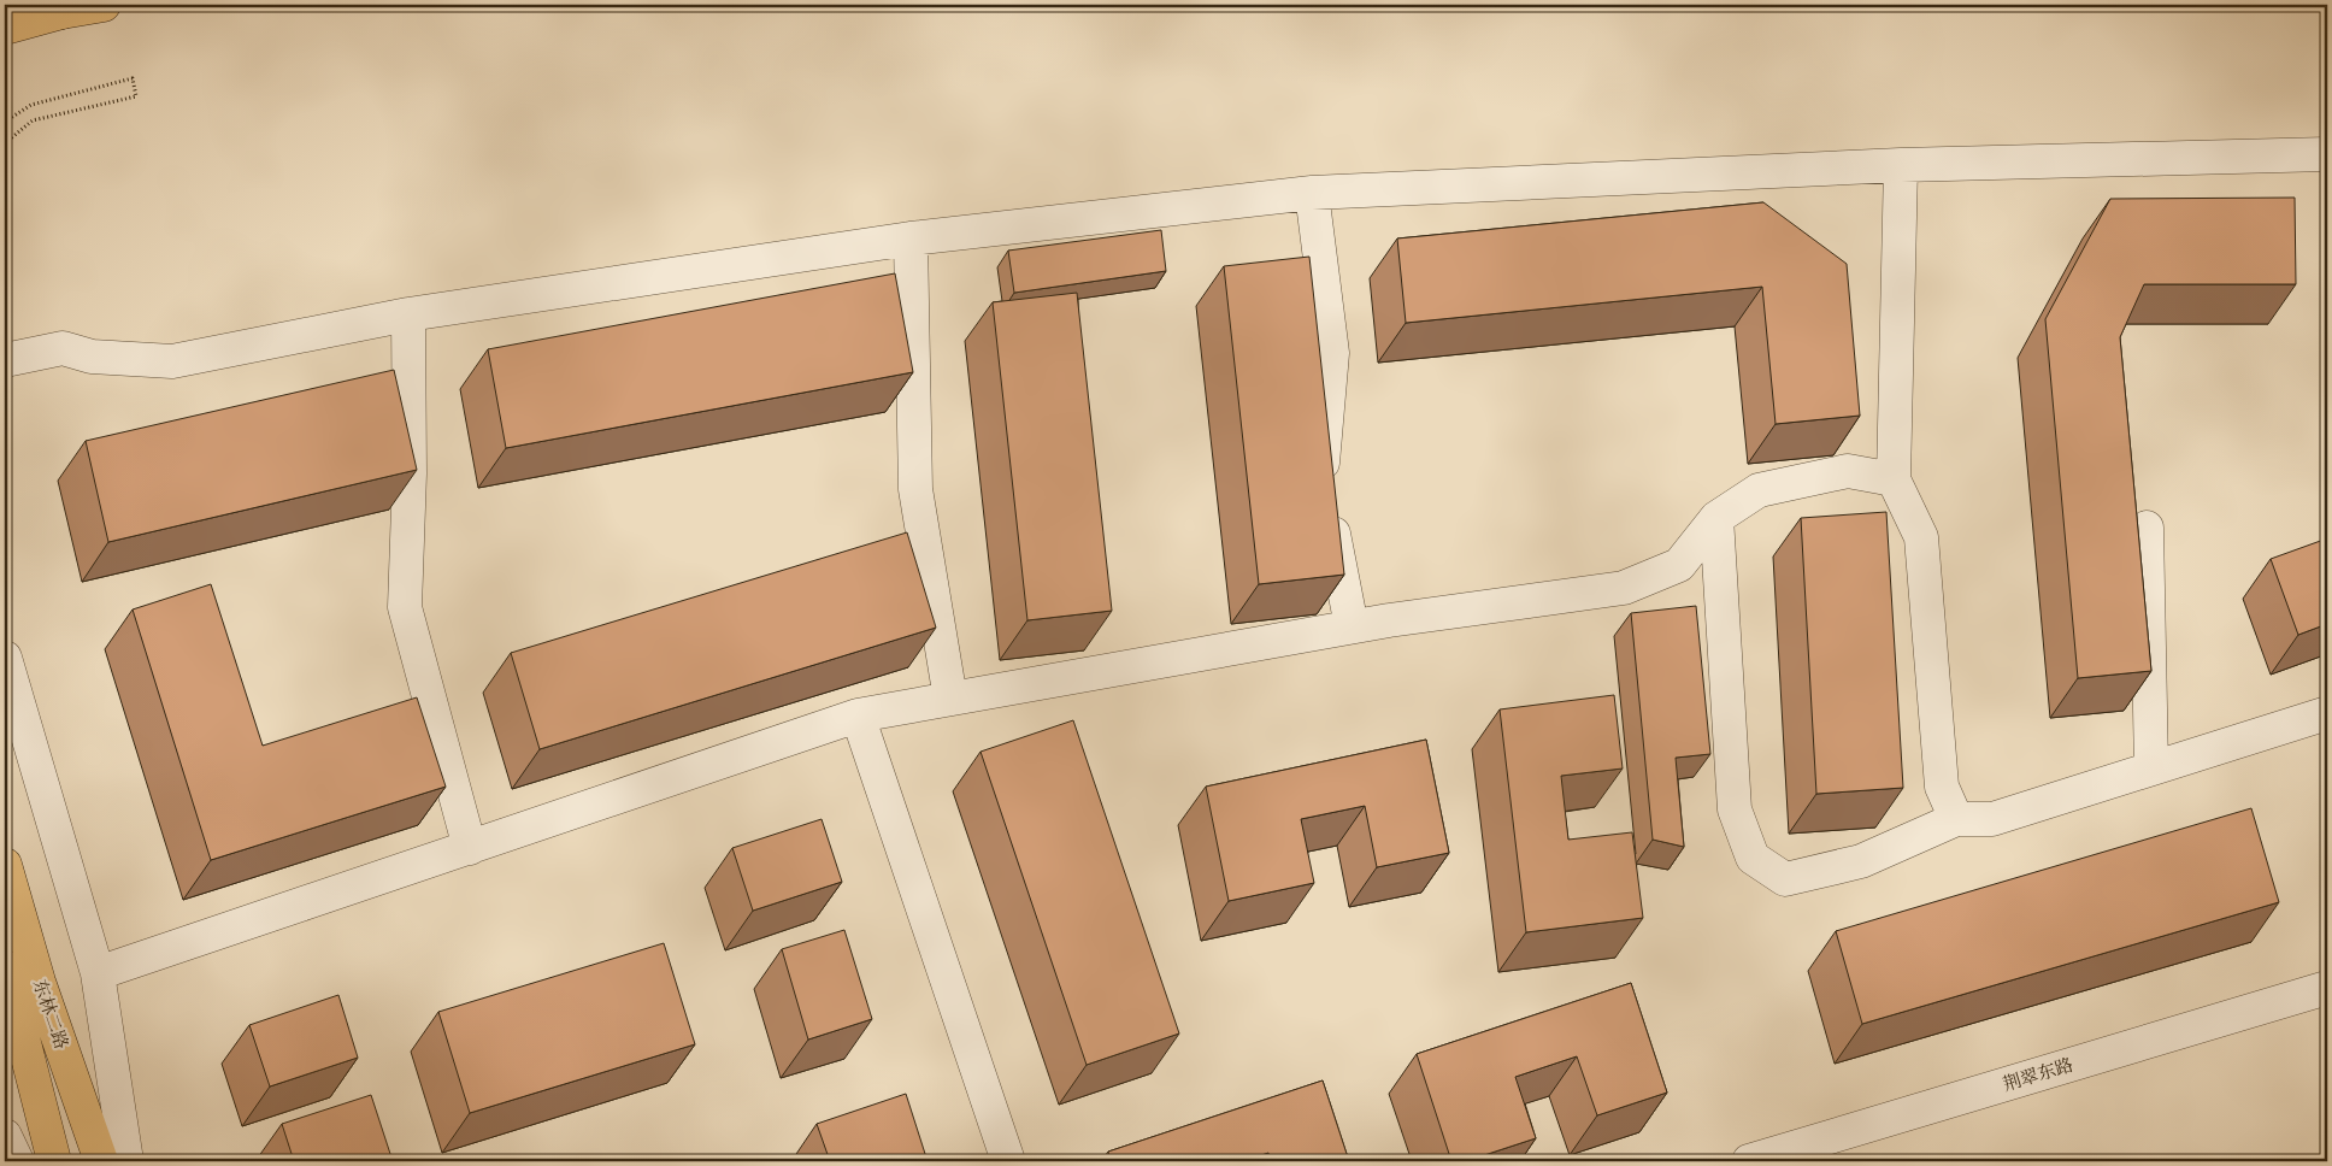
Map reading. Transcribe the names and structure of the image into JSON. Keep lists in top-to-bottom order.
{
  "streets": {
    "main road": ["东林二路"],
    "street": ["荆翠东路"]
  }
}
